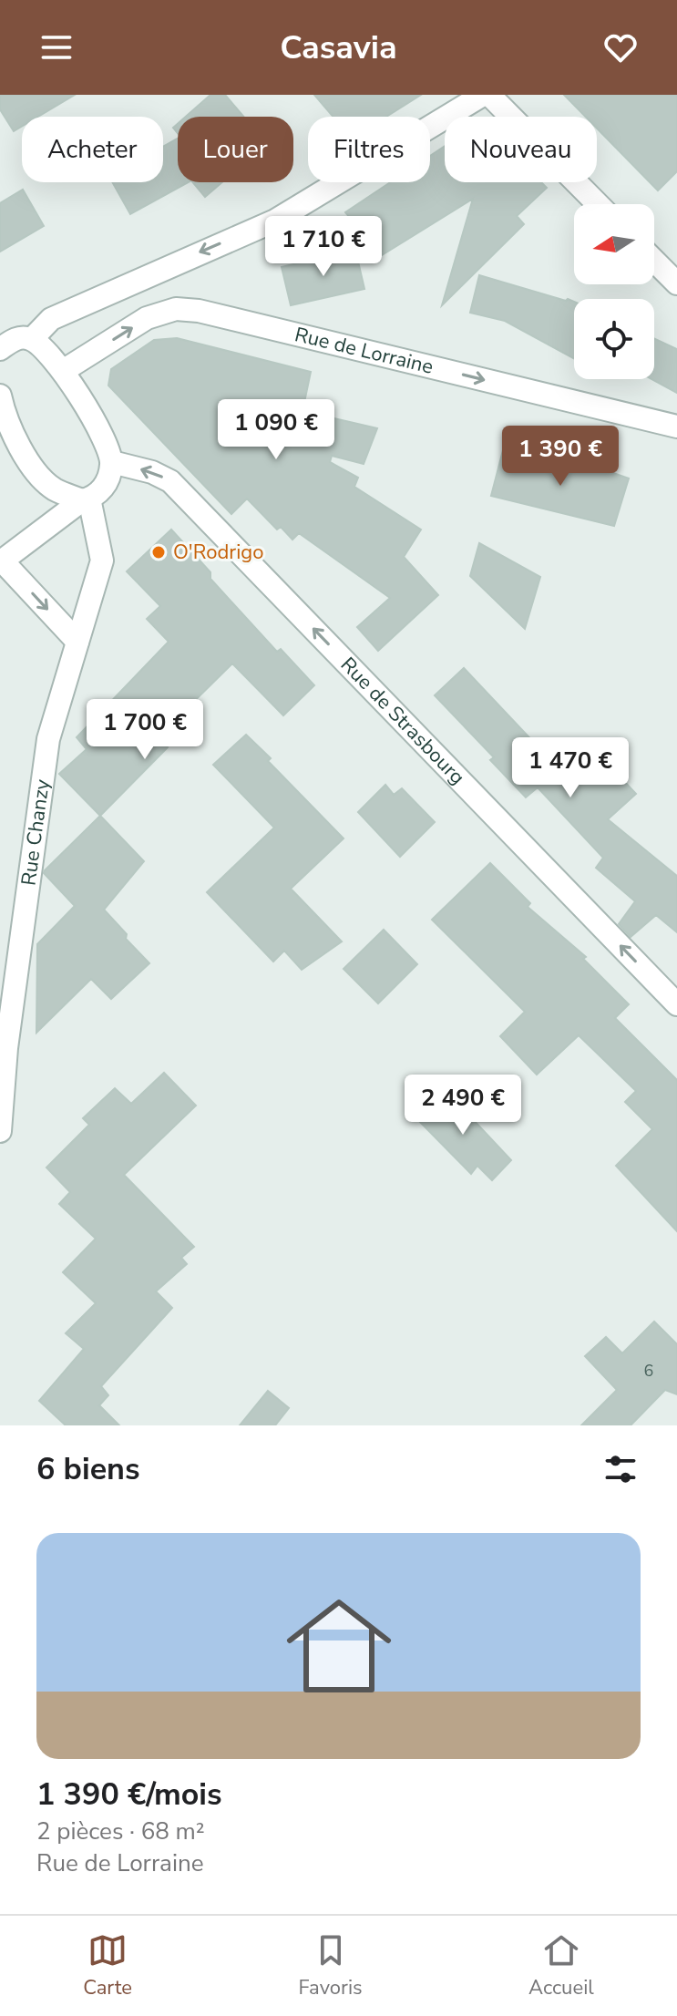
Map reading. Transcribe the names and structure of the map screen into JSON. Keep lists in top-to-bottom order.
{
  "streets": {
    "street": ["Rue de Lorraine", "Rue de Strasbourg", "Rue Chanzy"]
  },
  "one_way": ["Rue de Lorraine", "Rue de Strasbourg"],
  "places": ["O'Rodrigo"],
  "house_numbers": ["6"],
  "north": "left",
  "page": {
    "header": "Casavia",
    "chip": [
      "Acheter",
      "Louer",
      "Filtres",
      "Nouveau"
    ],
    "price": [
      "1 710 €",
      "1 090 €",
      "1 390 €",
      "1 700 €",
      "1 470 €",
      "2 490 €"
    ],
    "heading": "6 biens",
    "list": [
      {
        "name": "1 390 €/mois",
        "note": "2 pièces · 68 m² · Rue de Lorraine"
      }
    ],
    "tabs": ["Carte", "Favoris", "Accueil"]
  }
}
